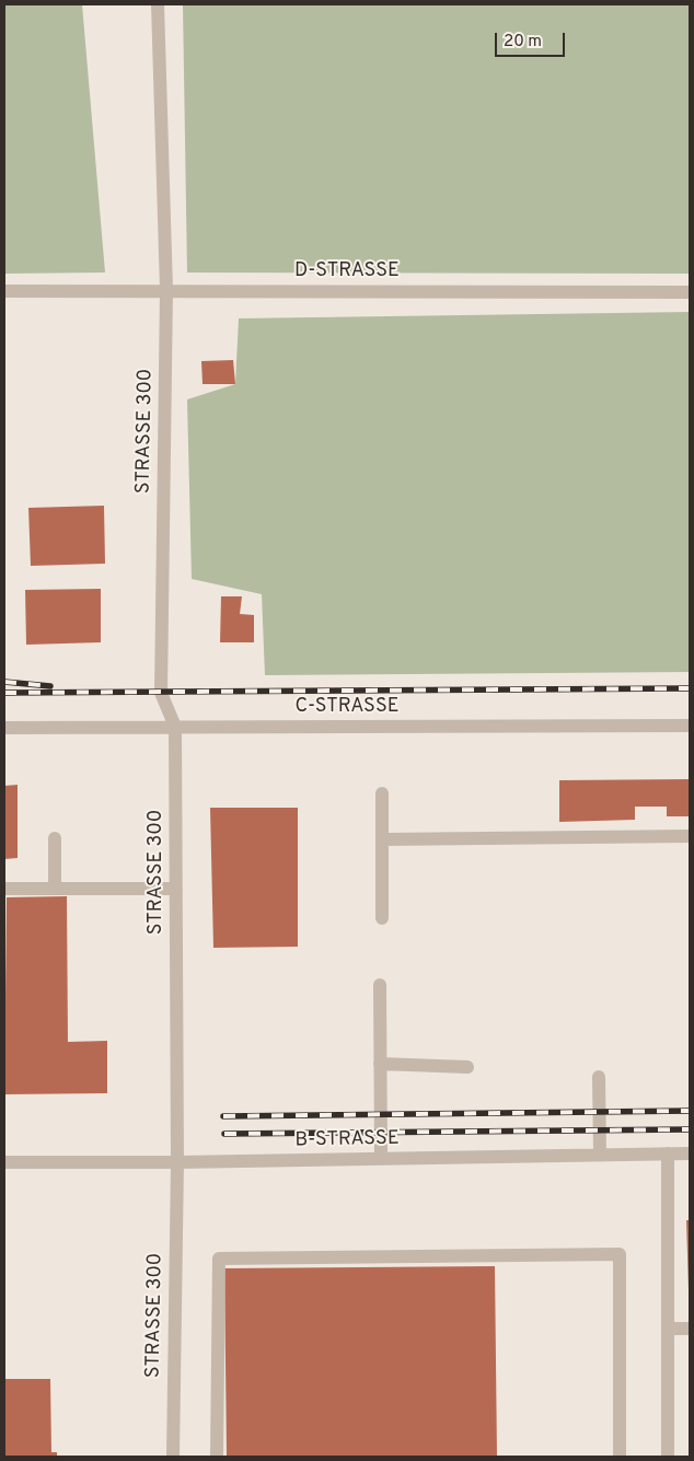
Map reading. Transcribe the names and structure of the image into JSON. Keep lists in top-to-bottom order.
{
  "streets": {
    "lane": [
      "D-STRASSE",
      "STRASSE 300",
      "C-STRASSE",
      "B-STRASSE"
    ]
  },
  "crossings": [
    ["D-STRASSE", "STRASSE 300"],
    ["STRASSE 300", "C-STRASSE"],
    ["STRASSE 300", "B-STRASSE"]
  ],
  "scale_bar": "20 m"
}
